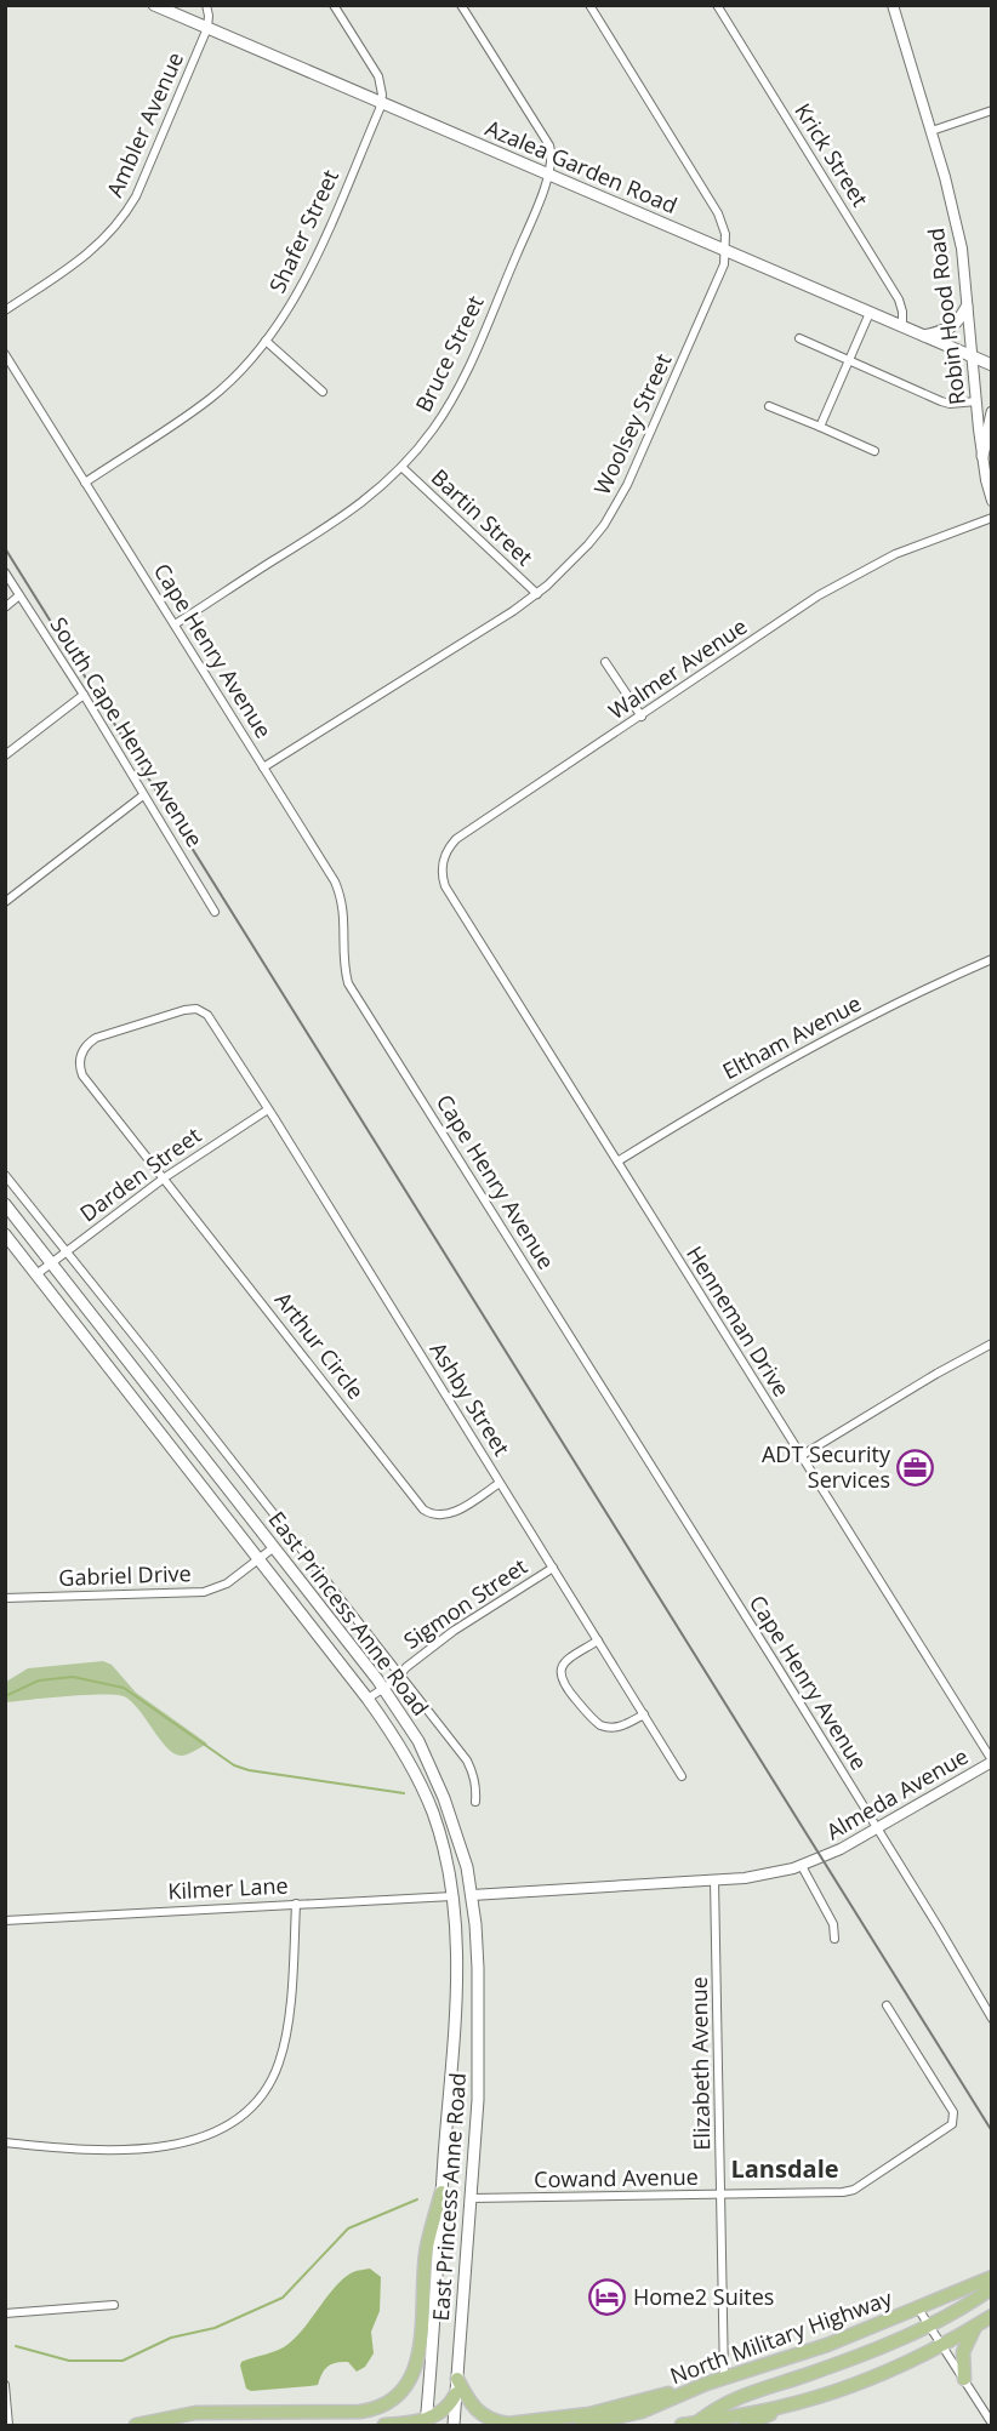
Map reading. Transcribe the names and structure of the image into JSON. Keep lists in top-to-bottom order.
{
  "streets": {
    "main road": ["Azalea Garden Road", "East Princess Anne Road", "North Military Highway"],
    "street": [
      "Ambler Avenue",
      "Krick Street",
      "Shafer Street",
      "Robin Hood Road",
      "Bruce Street",
      "Woolsey Street",
      "Bartin Street",
      "Cape Henry Avenue",
      "Walmer Avenue",
      "South Cape Henry Avenue",
      "Eltham Avenue",
      "Darden Street",
      "Henneman Drive",
      "Arthur Circle",
      "Ashby Street",
      "Gabriel Drive",
      "Sigmon Street",
      "Almeda Avenue",
      "Kilmer Lane",
      "Elizabeth Avenue",
      "Cowand Avenue"
    ]
  },
  "crossings": [
    ["Ambler Avenue", "Azalea Garden Road"],
    ["Krick Street", "Azalea Garden Road"],
    ["Azalea Garden Road", "Shafer Street"],
    ["Azalea Garden Road", "Robin Hood Road"],
    ["Azalea Garden Road", "Bruce Street"],
    ["Azalea Garden Road", "Woolsey Street"],
    ["Shafer Street", "Cape Henry Avenue"],
    ["Bruce Street", "Bartin Street"],
    ["Bruce Street", "Cape Henry Avenue"],
    ["Woolsey Street", "Bartin Street"],
    ["Woolsey Street", "Cape Henry Avenue"],
    ["Cape Henry Avenue", "Almeda Avenue"],
    ["Walmer Avenue", "Henneman Drive"],
    ["Eltham Avenue", "Henneman Drive"],
    ["Darden Street", "Arthur Circle"],
    ["Darden Street", "Ashby Street"],
    ["Darden Street", "East Princess Anne Road"],
    ["Henneman Drive", "Almeda Avenue"],
    ["Arthur Circle", "Ashby Street"],
    ["Ashby Street", "Sigmon Street"],
    ["Gabriel Drive", "East Princess Anne Road"],
    ["Sigmon Street", "East Princess Anne Road"],
    ["East Princess Anne Road", "Kilmer Lane"],
    ["East Princess Anne Road", "Cowand Avenue"],
    ["Elizabeth Avenue", "Cowand Avenue"],
    ["Elizabeth Avenue", "North Military Highway"]
  ],
  "districts": ["Lansdale"],
  "places": {
    "office": ["ADT Security Services"],
    "hotel": ["Home2 Suites"]
  }
}
